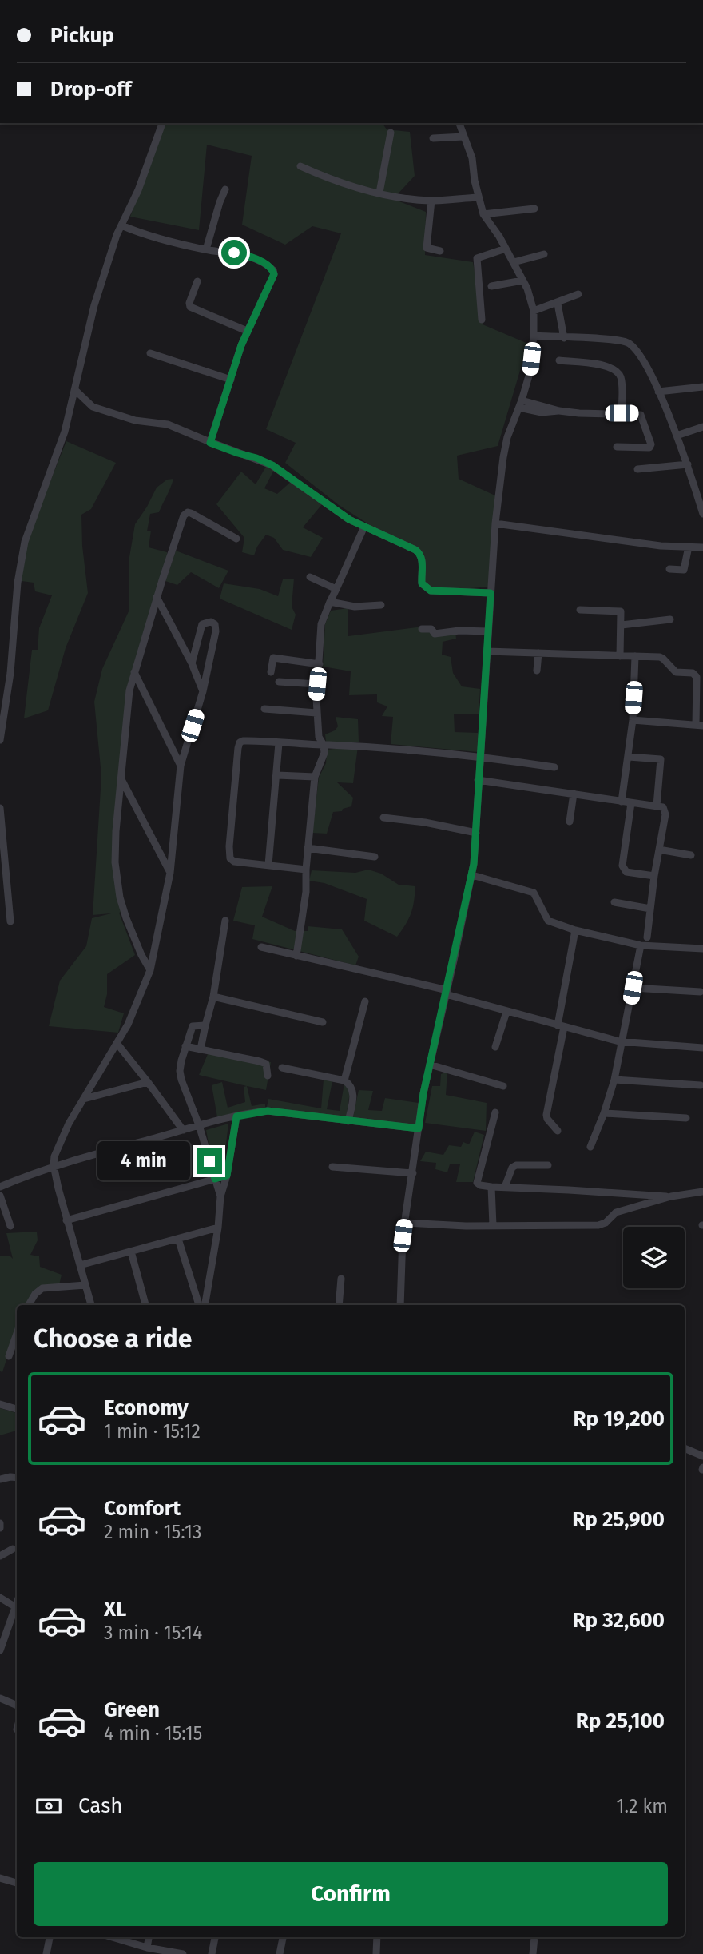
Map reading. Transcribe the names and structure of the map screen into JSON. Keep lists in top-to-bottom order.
{
  "page": {
    "banner": ["Pickup", "Drop-off"],
    "bubble": "4 min",
    "heading": "Choose a ride",
    "list": [
      {
        "name": "Economy",
        "note": "1 min · 15:12",
        "value": "Rp 19,200"
      },
      {
        "name": "Comfort",
        "note": "2 min · 15:13",
        "value": "Rp 25,900"
      },
      {
        "name": "XL",
        "note": "3 min · 15:14",
        "value": "Rp 32,600"
      },
      {
        "name": "Green",
        "note": "4 min · 15:15",
        "value": "Rp 25,100"
      }
    ],
    "pay": ["Cash", "1.2 km"],
    "buttons": "Confirm"
  }
}
